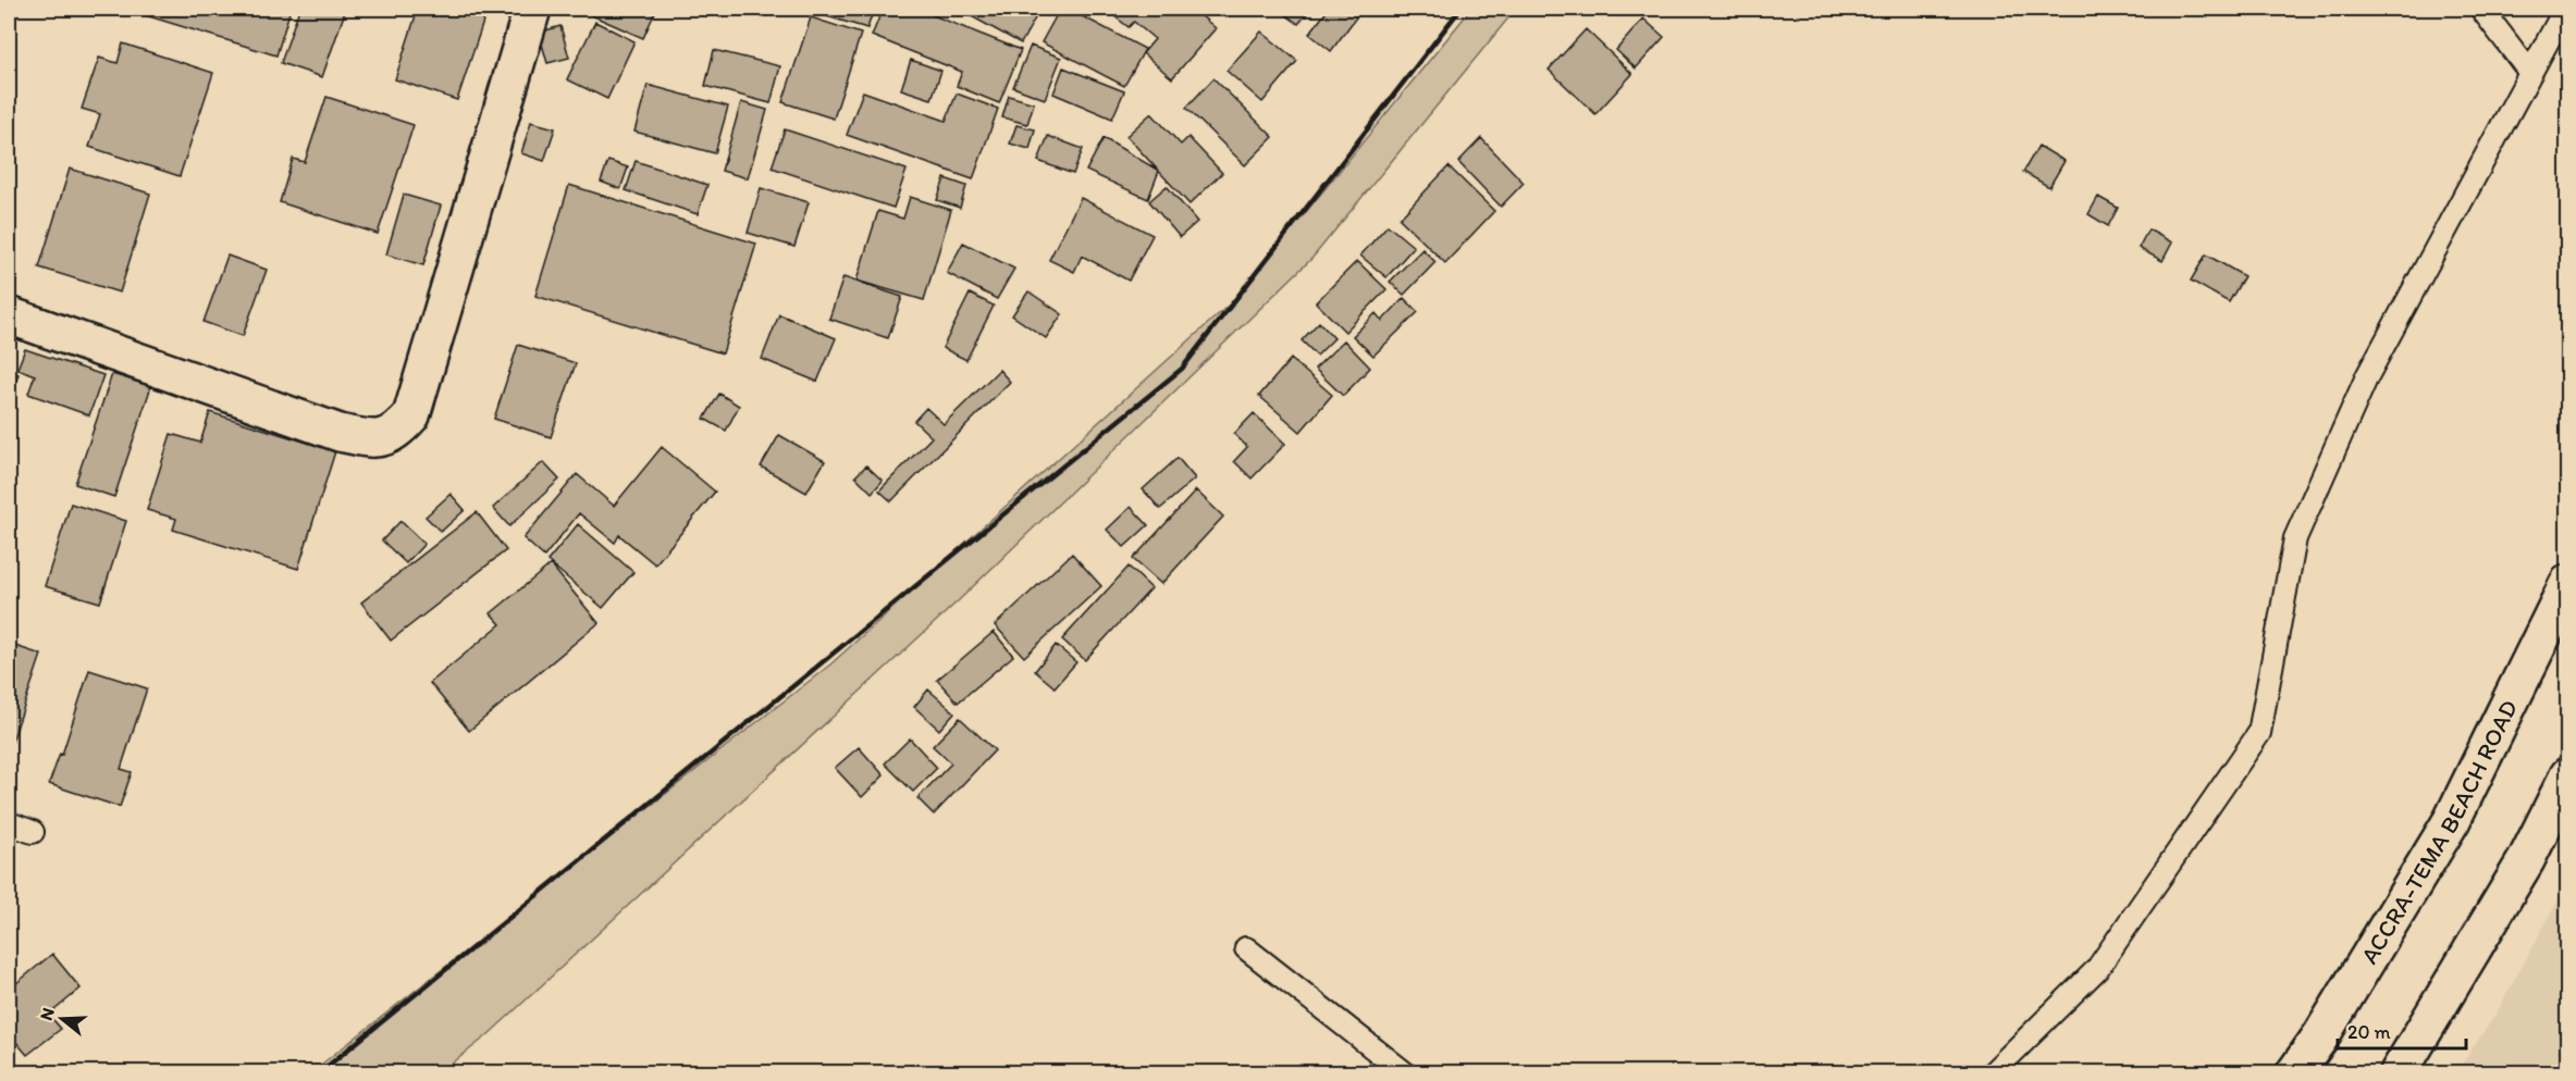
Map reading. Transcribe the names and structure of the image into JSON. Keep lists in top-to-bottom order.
{
  "streets": {
    "main road": ["ACCRA-TEMA BEACH ROAD"]
  },
  "scale_bar": "20 m",
  "north": "left"
}
